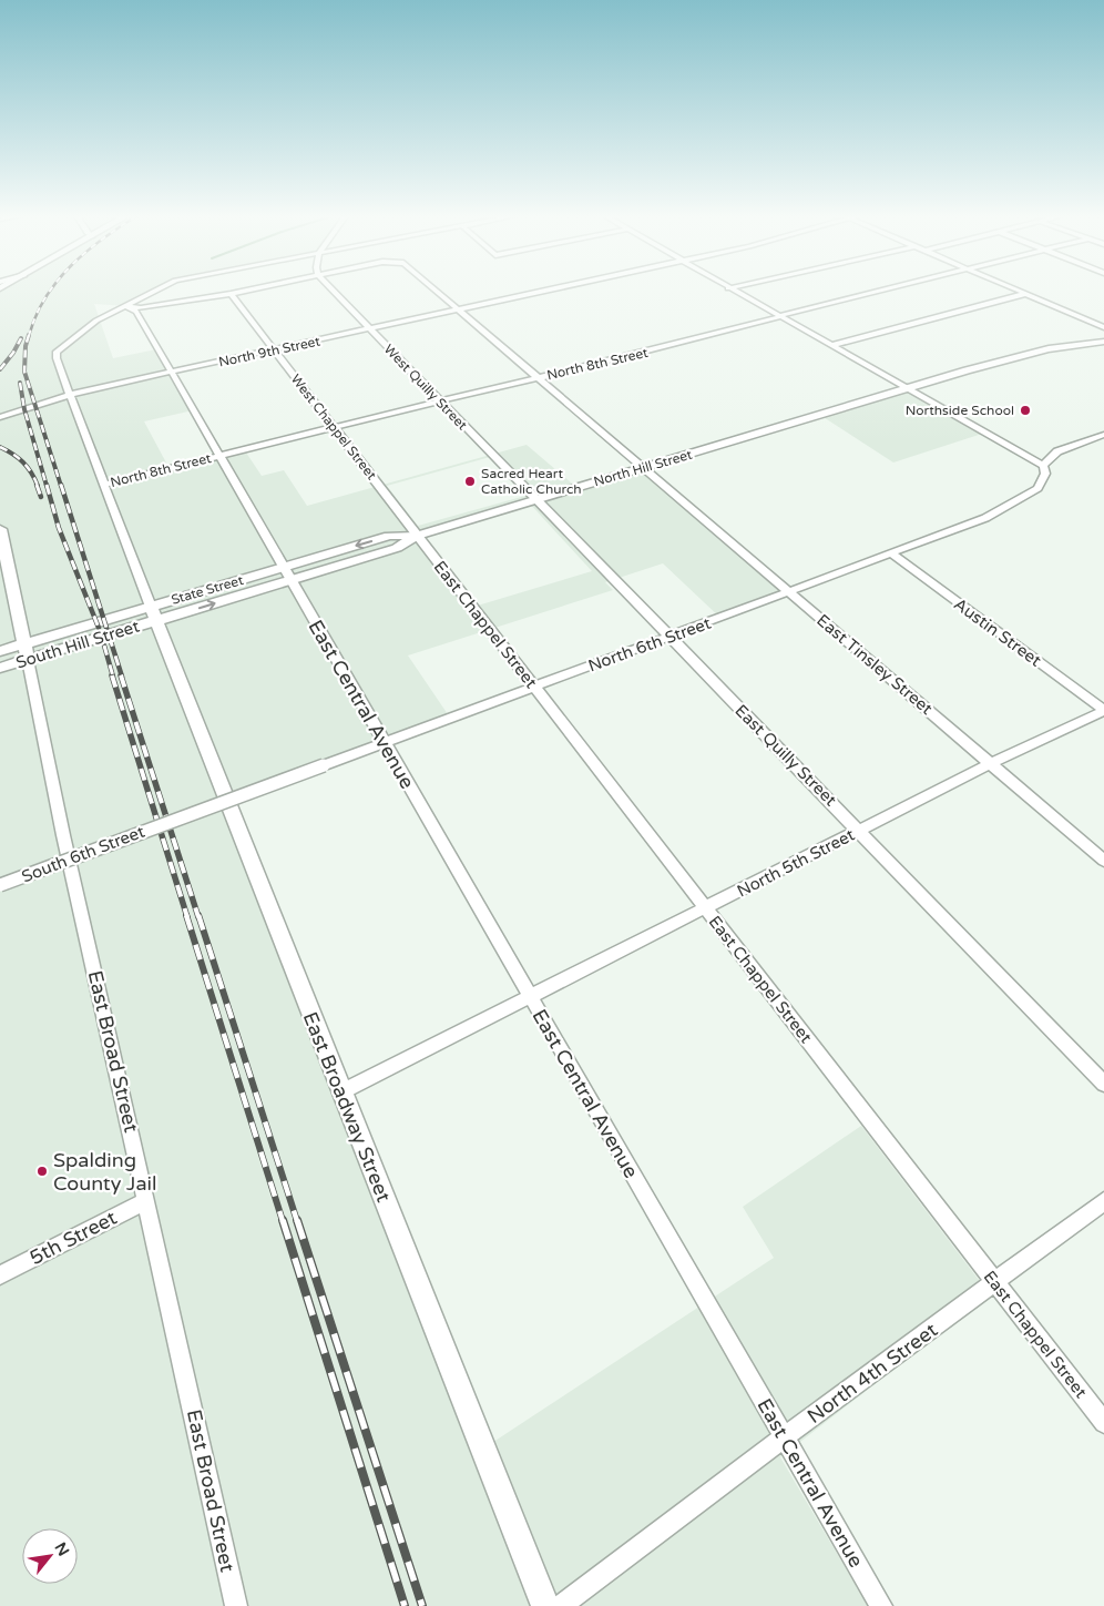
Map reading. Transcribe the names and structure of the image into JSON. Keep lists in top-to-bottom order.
{
  "streets": {
    "main road": [
      "North Hill Street",
      "State Street",
      "South Hill Street",
      "East Broadway Street"
    ],
    "street": [
      "North 9th Street",
      "North 8th Street",
      "West Quilly Street",
      "West Chappel Street",
      "East Chappel Street",
      "Austin Street",
      "North 6th Street",
      "East Tinsley Street",
      "East Central Avenue",
      "East Quilly Street",
      "South 6th Street",
      "North 5th Street",
      "East Broad Street",
      "5th Street",
      "North 4th Street"
    ]
  },
  "crossings": [
    ["North 9th Street", "West Quilly Street"],
    ["North 9th Street", "West Chappel Street"],
    ["North 9th Street", "East Tinsley Street"],
    ["North 9th Street", "East Central Avenue"],
    ["North 8th Street", "West Quilly Street"],
    ["North 8th Street", "West Chappel Street"],
    ["North 8th Street", "East Tinsley Street"],
    ["North 8th Street", "East Central Avenue"],
    ["West Quilly Street", "North Hill Street"],
    ["West Quilly Street", "East Quilly Street"],
    ["West Chappel Street", "North Hill Street"],
    ["West Chappel Street", "East Chappel Street"],
    ["North Hill Street", "State Street"],
    ["North Hill Street", "East Chappel Street"],
    ["North Hill Street", "South Hill Street"],
    ["North Hill Street", "East Tinsley Street"],
    ["North Hill Street", "East Central Avenue"],
    ["North Hill Street", "East Quilly Street"],
    ["North Hill Street", "East Broadway Street"],
    ["State Street", "South Hill Street"],
    ["State Street", "East Broadway Street"],
    ["East Chappel Street", "North 6th Street"],
    ["East Chappel Street", "North 5th Street"],
    ["East Chappel Street", "North 4th Street"],
    ["Austin Street", "North 6th Street"],
    ["Austin Street", "North 5th Street"],
    ["South Hill Street", "East Broad Street"],
    ["South Hill Street", "East Broadway Street"],
    ["North 6th Street", "East Tinsley Street"],
    ["North 6th Street", "East Central Avenue"],
    ["North 6th Street", "East Quilly Street"],
    ["North 6th Street", "South 6th Street"],
    ["East Tinsley Street", "North 5th Street"],
    ["East Central Avenue", "North 5th Street"],
    ["East Central Avenue", "North 4th Street"],
    ["East Quilly Street", "North 5th Street"],
    ["North 5th Street", "East Broadway Street"],
    ["East Broad Street", "5th Street"]
  ],
  "places": ["Northside School", "Sacred Heart Catholic Church", "Spalding County Jail"],
  "north": "top right"
}
